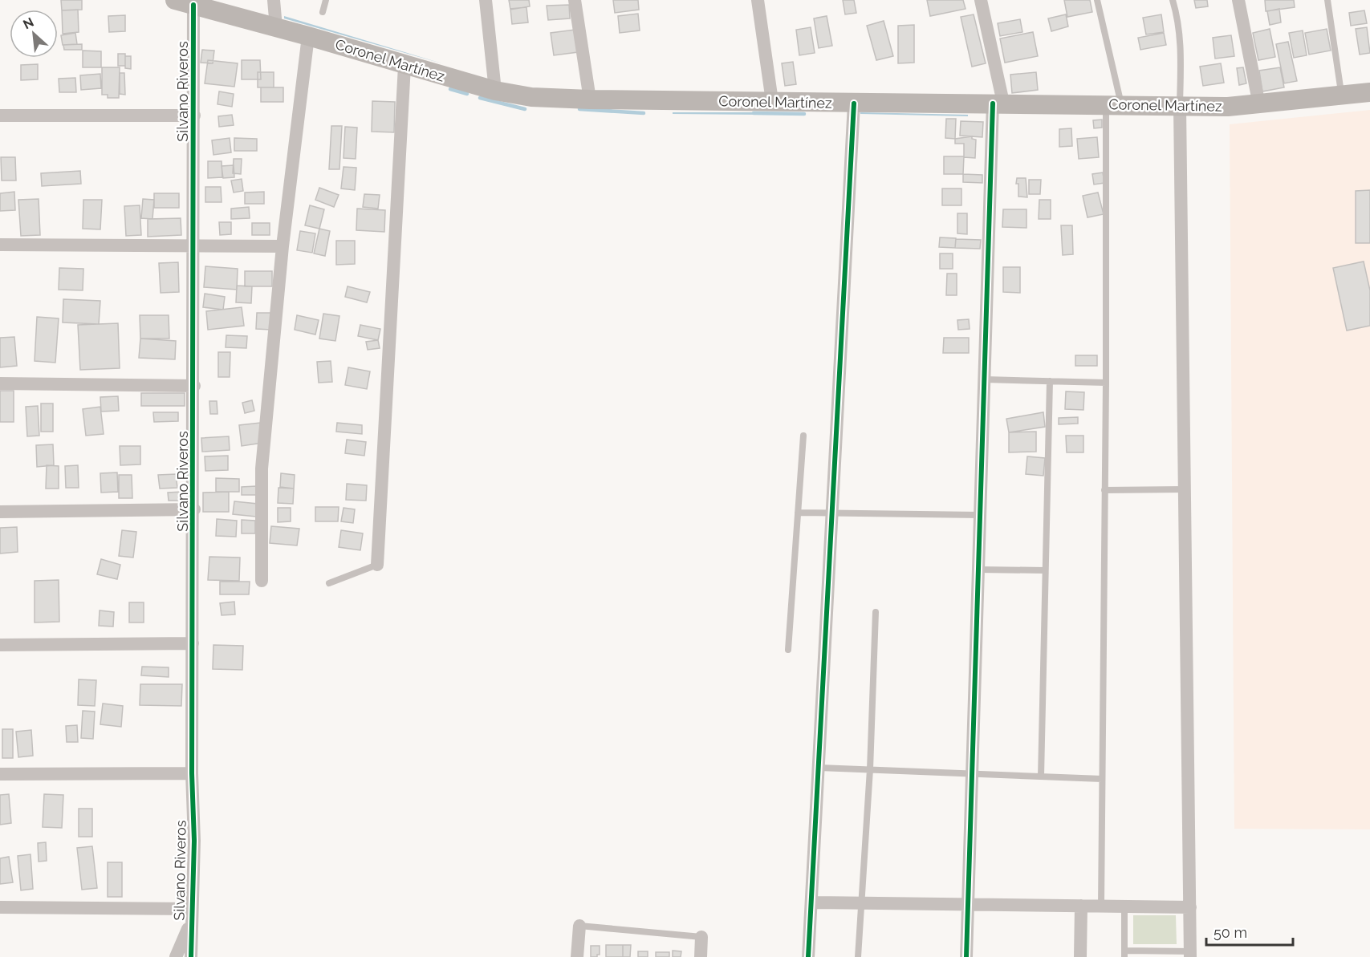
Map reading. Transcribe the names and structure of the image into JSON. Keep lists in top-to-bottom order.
{
  "streets": {
    "main road": ["Coronel Martínez"],
    "street": ["Silvano Riveros"]
  },
  "crossings": [
    ["Coronel Martínez", "Silvano Riveros"]
  ],
  "scale_bar": "50 m",
  "north": "top left"
}
